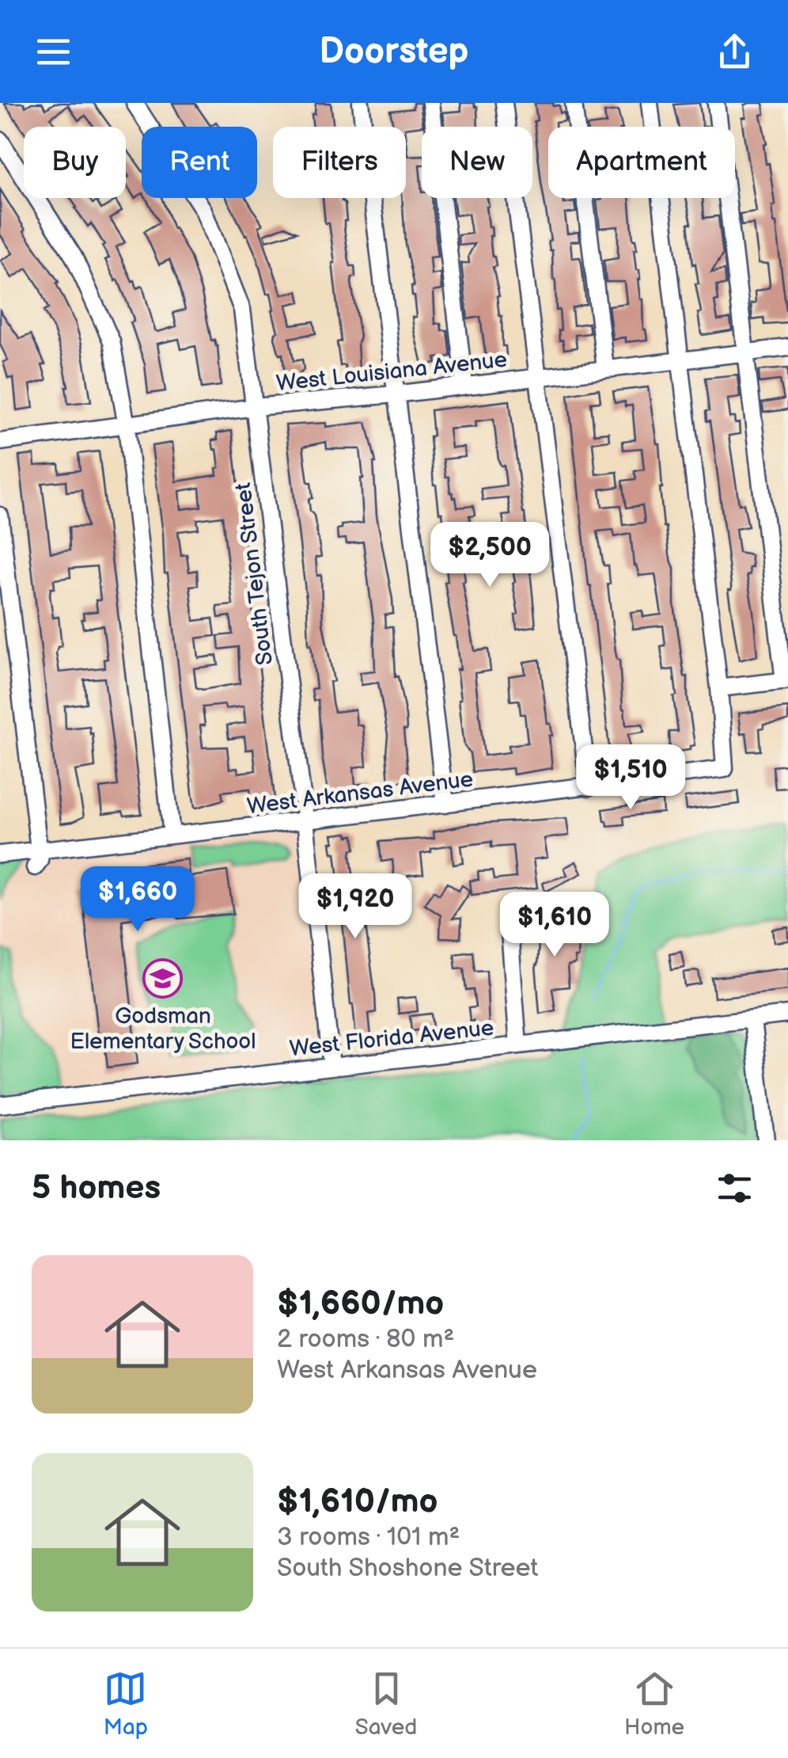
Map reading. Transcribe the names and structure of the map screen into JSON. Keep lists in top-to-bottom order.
{
  "streets": {
    "street": [
      "West Louisiana Avenue",
      "South Tejon Street",
      "West Arkansas Avenue",
      "West Florida Avenue"
    ]
  },
  "crossings": [
    ["West Louisiana Avenue", "South Tejon Street"],
    ["South Tejon Street", "West Arkansas Avenue"],
    ["South Tejon Street", "West Florida Avenue"]
  ],
  "places": {
    "school or university": ["Godsman Elementary School"]
  },
  "page": {
    "header": "Doorstep",
    "chip": [
      "Buy",
      "Rent",
      "Filters",
      "New",
      "Apartment"
    ],
    "price": [
      "$2,500",
      "$1,510",
      "$1,660",
      "$1,920",
      "$1,610"
    ],
    "heading": "5 homes",
    "list": [
      {
        "name": "$1,660/mo",
        "note": "2 rooms · 80 m² · West Arkansas Avenue"
      },
      {
        "name": "$1,610/mo",
        "note": "3 rooms · 101 m² · South Shoshone Street"
      }
    ],
    "tabs": ["Map", "Saved", "Home"]
  }
}
